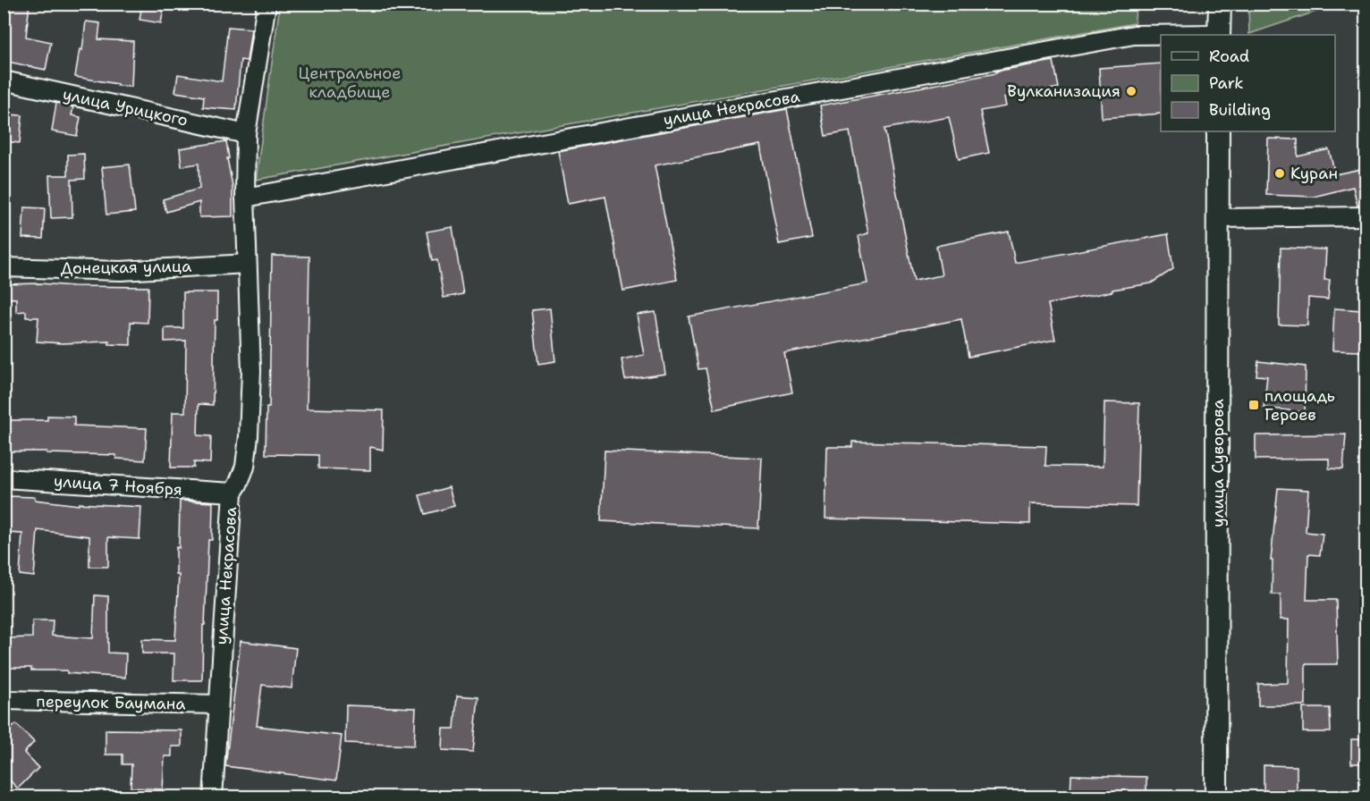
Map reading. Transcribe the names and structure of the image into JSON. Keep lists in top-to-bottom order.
{
  "streets": {
    "main road": ["улица Суворова"],
    "street": [
      "улица Урицкого",
      "улица Некрасова",
      "Донецкая улица",
      "улица 7 Ноября",
      "переулок Баумана"
    ]
  },
  "crossings": [
    ["улица Урицкого", "улица Некрасова"],
    ["улица Некрасова", "Донецкая улица"],
    ["улица Некрасова", "улица 7 Ноября"],
    ["улица Некрасова", "переулок Баумана"]
  ],
  "parks": ["Центральное кладбище"],
  "places": {
    "other": ["Вулканизация", "Куран"],
    "transit": ["площадь Героев"]
  },
  "legend": ["Road", "Park", "Building"]
}
